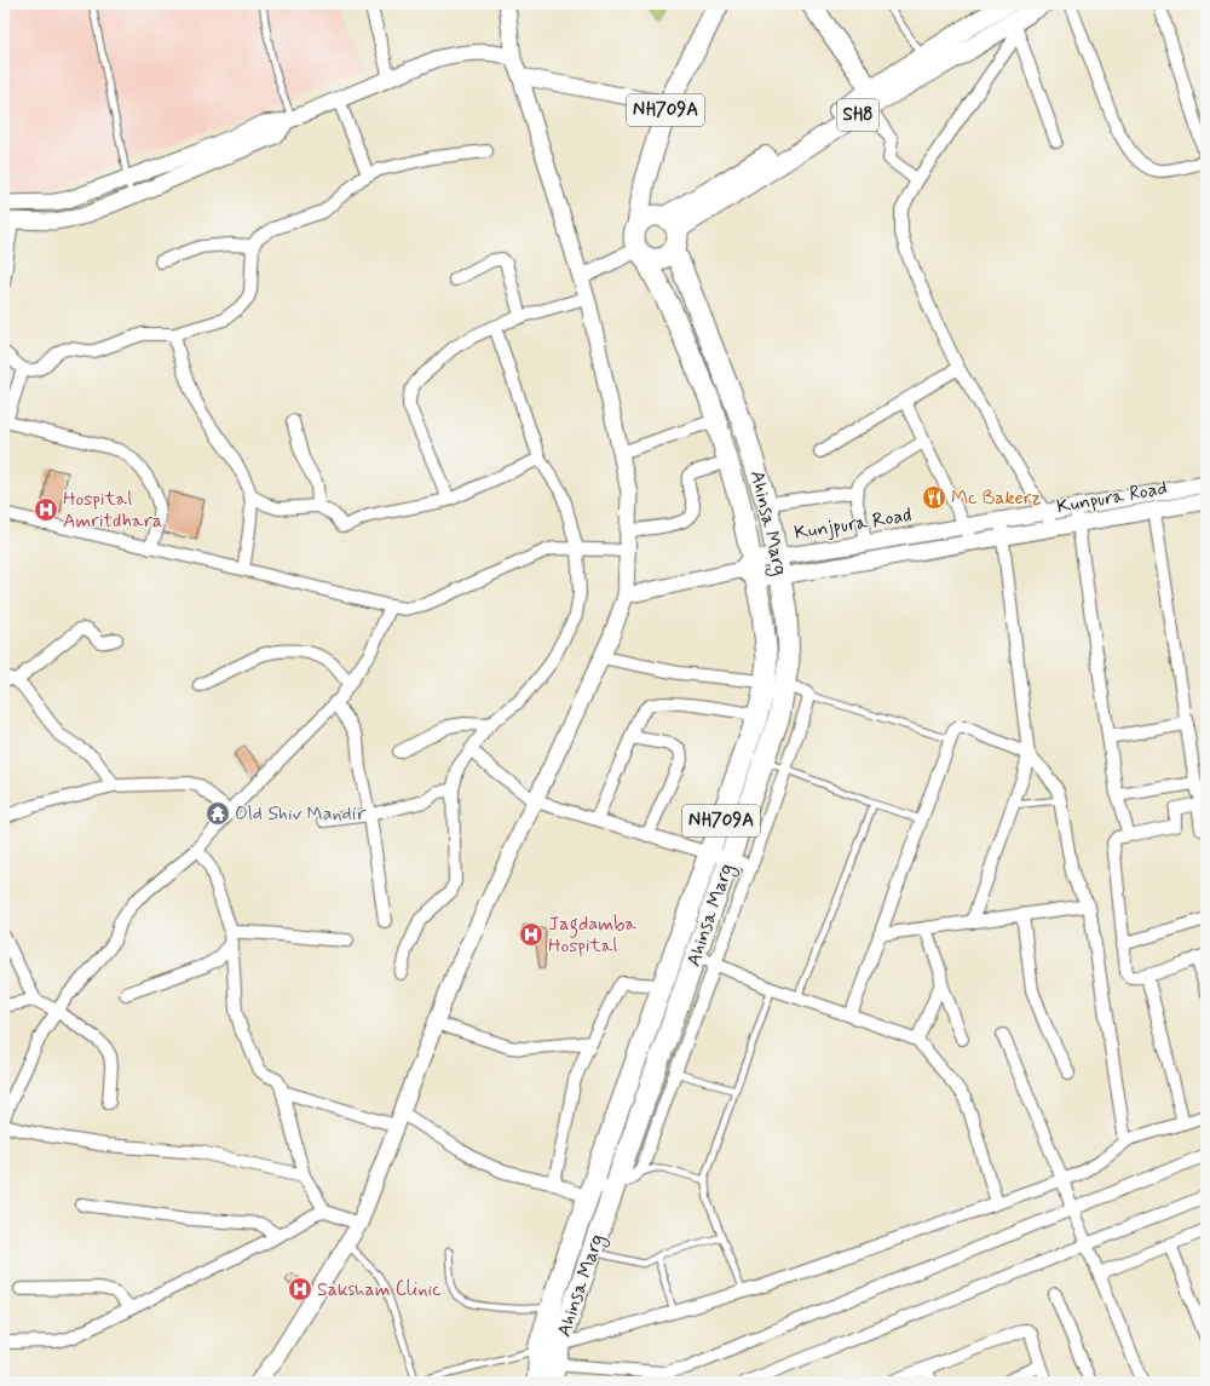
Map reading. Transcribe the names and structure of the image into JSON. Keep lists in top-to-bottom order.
{
  "streets": {
    "highway": ["NH709A", "Ahinsa Marg"],
    "main road": ["SH8"],
    "street": ["Kunpura Road", "Kunjpura Road"]
  },
  "crossings": [
    ["NH709A", "SH8"],
    ["NH709A", "Ahinsa Marg"],
    ["SH8", "Ahinsa Marg"],
    ["Kunpura Road", "Ahinsa Marg"],
    ["Kunpura Road", "Kunjpura Road"],
    ["Ahinsa Marg", "Kunjpura Road"]
  ],
  "places": {
    "restaurant": ["Mc Bakerz"],
    "hospital": ["Hospital Amritdhara", "Jagdamba Hospital", "Saksham Clinic"],
    "temple": ["Old Shiv Mandir"]
  }
}
